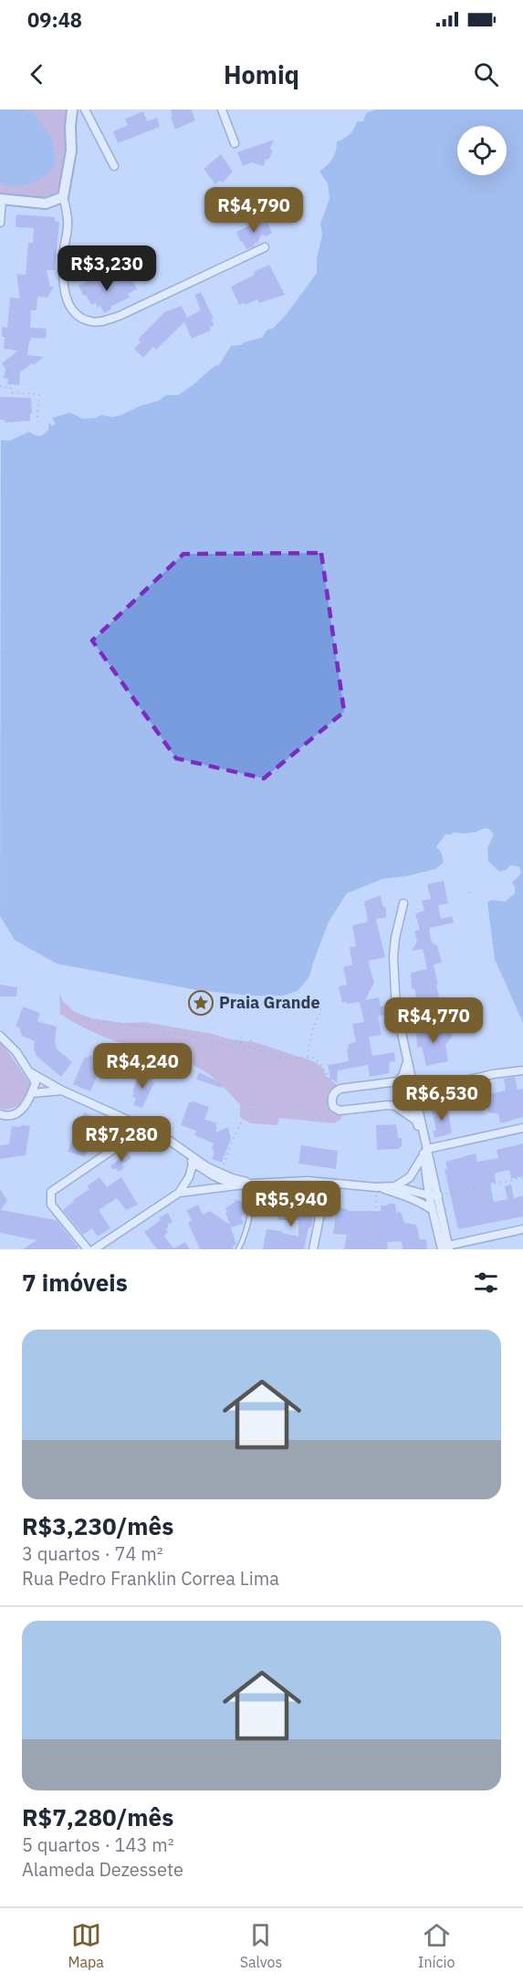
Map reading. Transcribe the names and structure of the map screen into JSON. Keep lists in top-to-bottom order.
{
  "places": {
    "place": ["Praia Grande"]
  },
  "page": {
    "status": "09:48",
    "header": "Homiq",
    "price": [
      "R$4,790",
      "R$3,230",
      "R$4,770",
      "R$4,240",
      "R$6,530",
      "R$7,280",
      "R$5,940"
    ],
    "heading": "7 imóveis",
    "list": [
      {
        "name": "R$3,230/mês",
        "note": "3 quartos · 74 m² · Rua Pedro Franklin Correa Lima"
      },
      {
        "name": "R$7,280/mês",
        "note": "5 quartos · 143 m² · Alameda Dezessete"
      }
    ],
    "tabs": ["Mapa", "Salvos", "Início"]
  }
}
